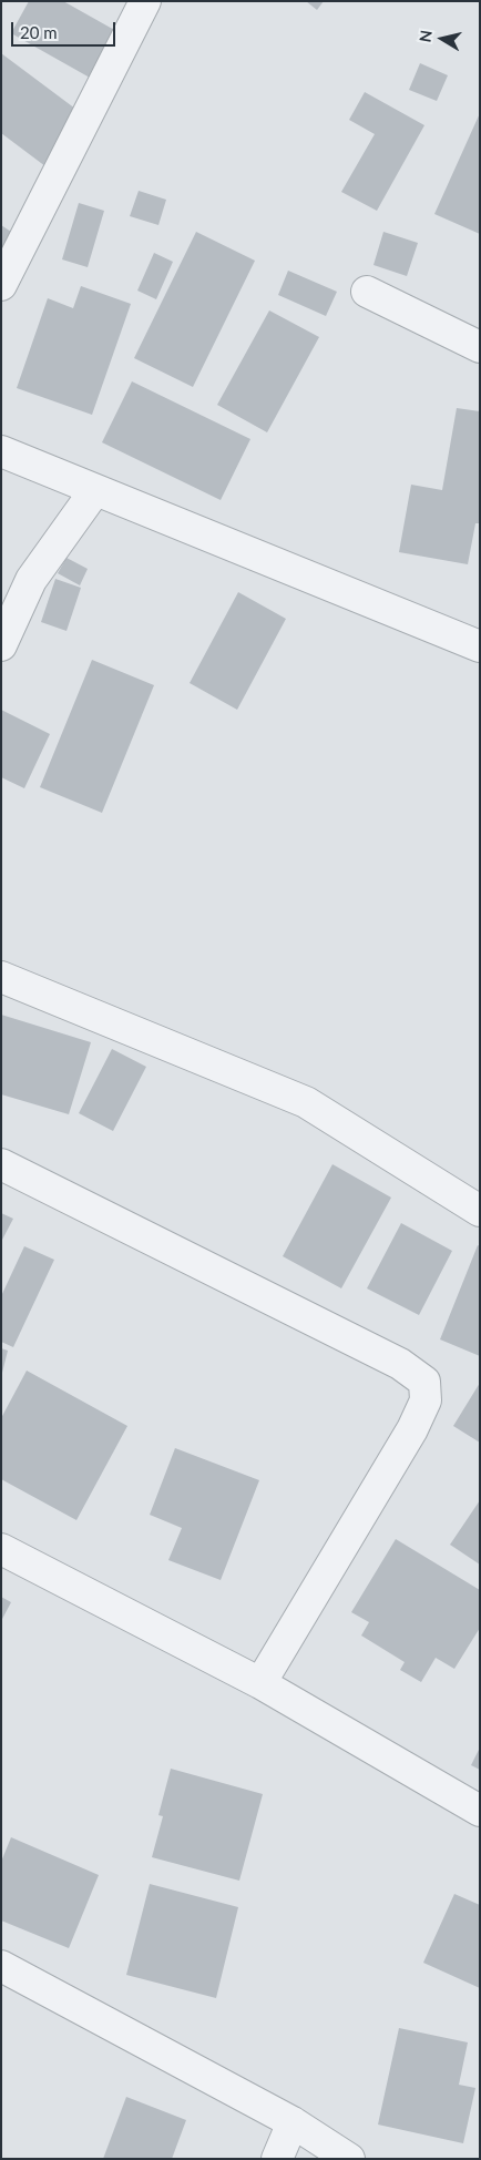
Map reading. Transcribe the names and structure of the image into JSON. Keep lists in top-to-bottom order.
{
  "scale_bar": "20 m",
  "north": "left"
}
